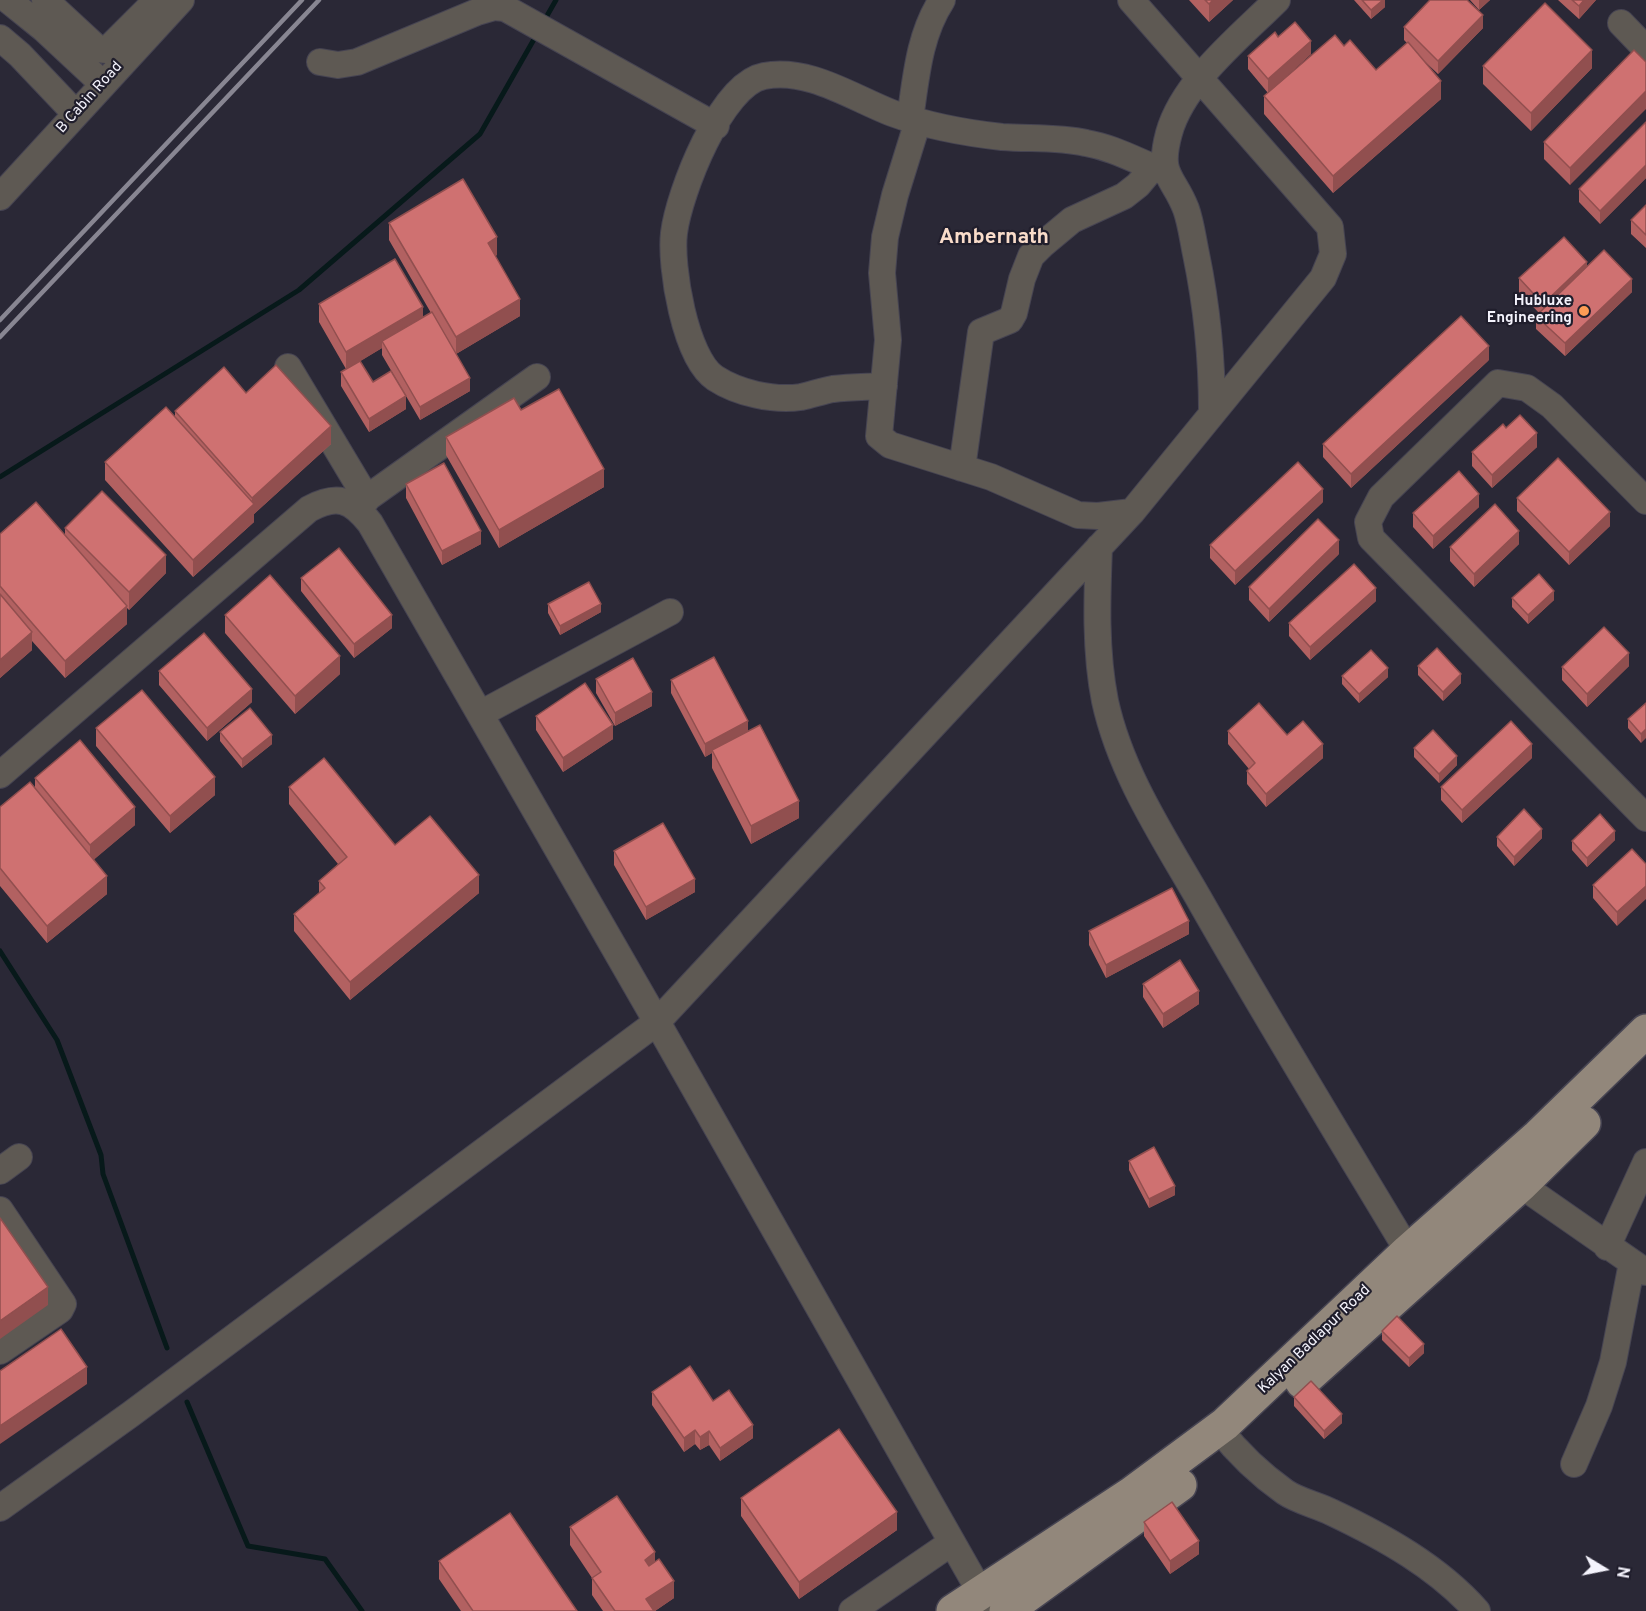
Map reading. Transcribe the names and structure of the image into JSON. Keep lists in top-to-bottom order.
{
  "streets": {
    "main road": ["Kalyan Badlapur Road"],
    "street": ["B Cabin Road"]
  },
  "districts": ["Ambernath"],
  "places": ["Hubluxe Engineering"],
  "north": "right"
}
